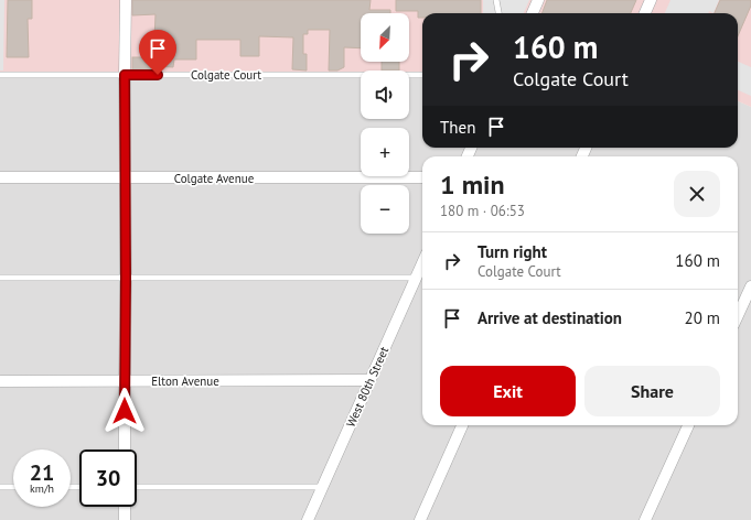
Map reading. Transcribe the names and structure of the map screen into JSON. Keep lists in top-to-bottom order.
{
  "streets": {
    "street": ["Colgate Avenue", "Elton Avenue", "West 80th Street"],
    "lane": ["Colgate Court"]
  },
  "crossings": [
    ["Elton Avenue", "West 80th Street"]
  ],
  "north": "bottom left",
  "page": {
    "map_buttons": ["+", "−"],
    "turn": ["160 m", "Colgate Court"],
    "then": "Then",
    "heading": ["1 min", "180 m · 06:53"],
    "list": [
      {
        "name": "Turn right",
        "note": "Colgate Court",
        "value": "160 m"
      },
      {
        "name": "Arrive at destination",
        "value": "20 m"
      }
    ],
    "buttons": ["Exit", "Share"],
    "speed": "21 km/h",
    "limit": "30"
  }
}
